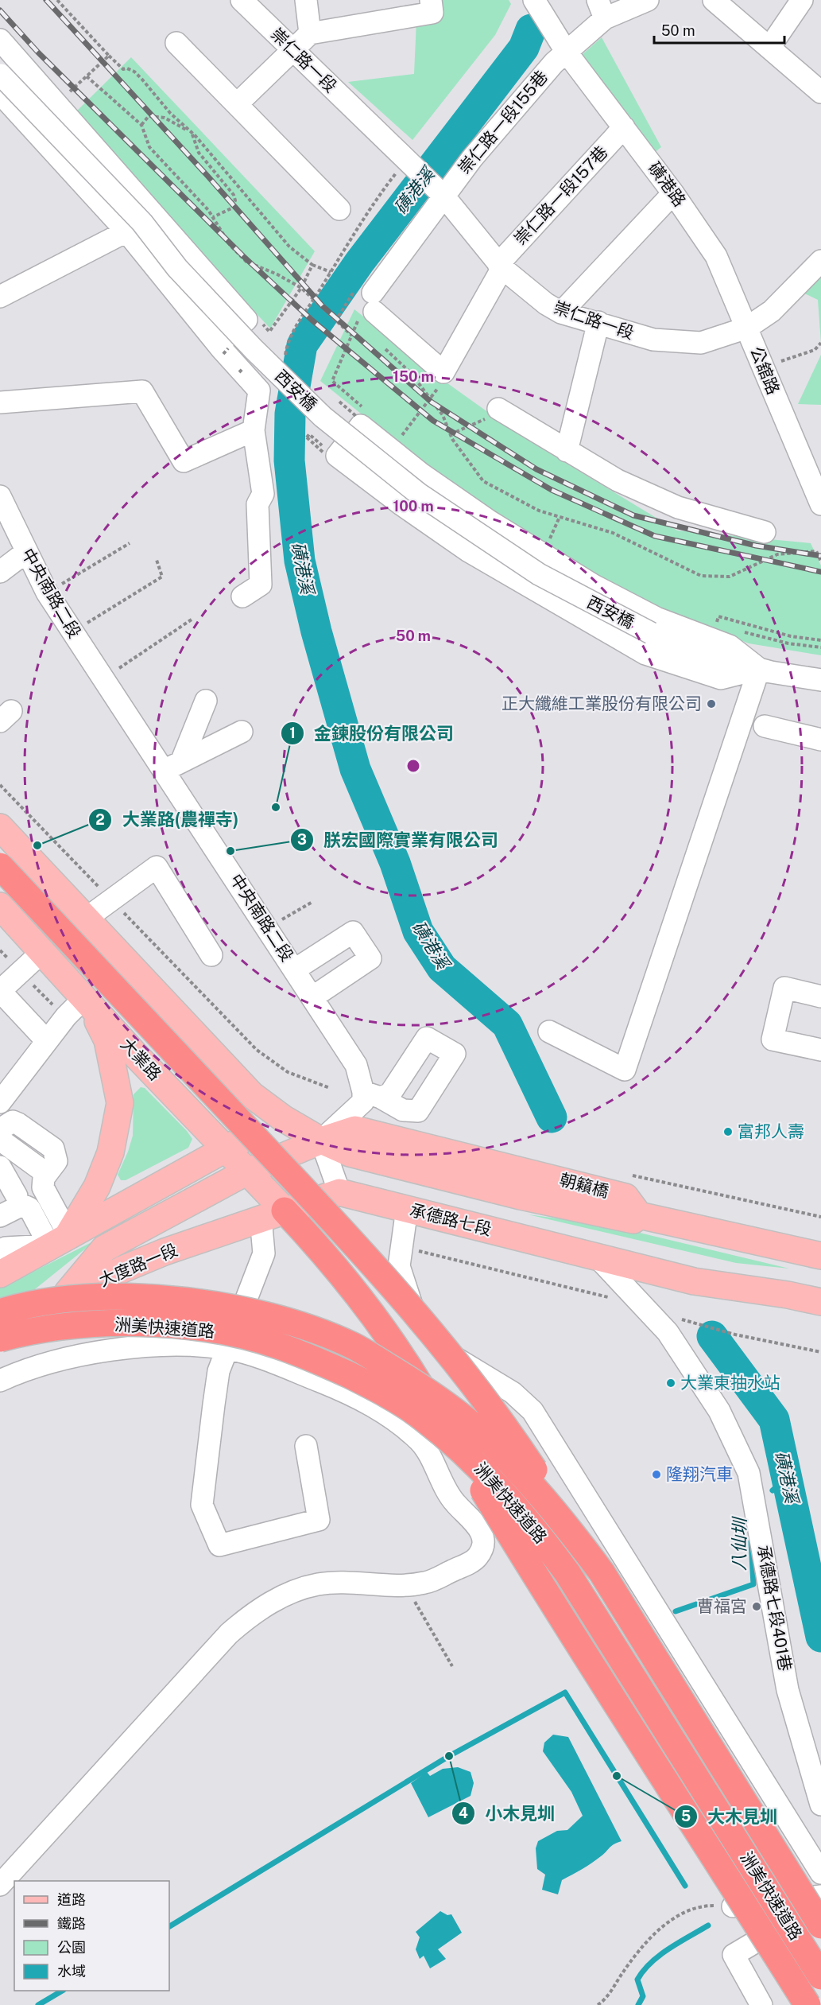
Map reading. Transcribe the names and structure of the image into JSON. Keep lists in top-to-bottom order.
{
  "streets": {
    "highway": ["洲美快速道路"],
    "main road": [
      "大業路",
      "朝籟橋",
      "承德路七段",
      "大度路一段"
    ],
    "street": [
      "崇仁路一段",
      "崇仁路一段155巷",
      "磺港路",
      "崇仁路一段157巷",
      "公舘路",
      "西安橋",
      "中央南路二段",
      "承德路七段401巷"
    ]
  },
  "crossings": [
    ["崇仁路一段", "崇仁路一段155巷"],
    ["崇仁路一段", "磺港路"],
    ["崇仁路一段", "崇仁路一段157巷"],
    ["崇仁路一段", "公舘路"],
    ["崇仁路一段155巷", "磺港路"],
    ["磺港路", "崇仁路一段157巷"],
    ["磺港路", "公舘路"],
    ["中央南路二段", "朝籟橋"],
    ["大業路", "大度路一段"],
    ["承德路七段", "承德路七段401巷"],
    ["大度路一段", "洲美快速道路"]
  ],
  "water": ["磺港溪", "八仙圳"],
  "places": [
    "正大纖維工業股份有限公司",
    "金鍊股份有限公司",
    "大業路(農禪寺)",
    "朕宏國際實業有限公司",
    "富邦人壽",
    "大業東抽水站",
    "隆翔汽車",
    "曹福宮",
    "小木見圳",
    "大木見圳"
  ],
  "legend": [
    "道路",
    "鐵路",
    "公園",
    "水域"
  ],
  "scale_bar": "50 m",
  "rings": ["150 m", "100 m", "50 m"]
}
